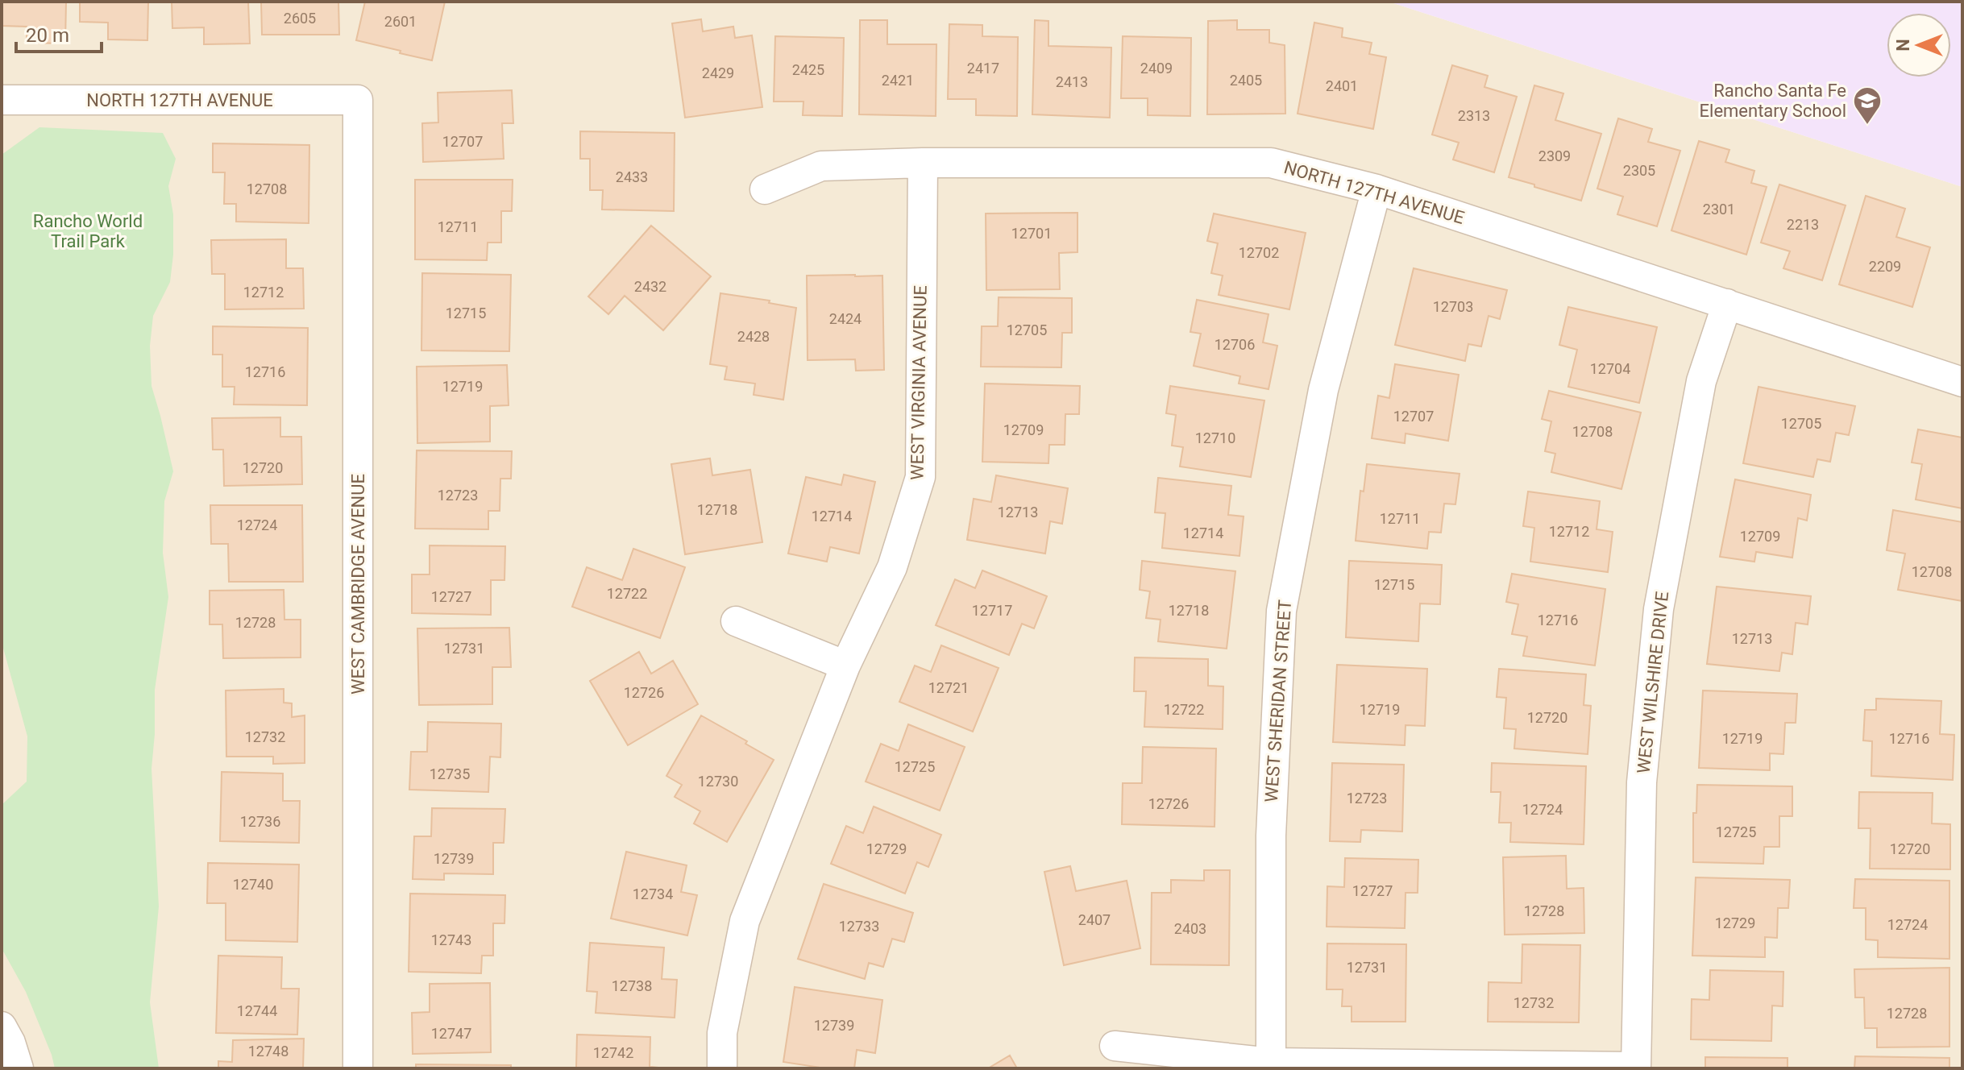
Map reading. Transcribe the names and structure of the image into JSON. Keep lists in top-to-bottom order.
{
  "streets": {
    "street": [
      "NORTH 127TH AVENUE",
      "WEST VIRGINIA AVENUE",
      "WEST CAMBRIDGE AVENUE",
      "WEST WILSHIRE DRIVE",
      "WEST SHERIDAN STREET"
    ]
  },
  "crossings": [
    ["NORTH 127TH AVENUE", "WEST VIRGINIA AVENUE"],
    ["NORTH 127TH AVENUE", "WEST CAMBRIDGE AVENUE"],
    ["NORTH 127TH AVENUE", "WEST WILSHIRE DRIVE"],
    ["NORTH 127TH AVENUE", "WEST SHERIDAN STREET"]
  ],
  "parks": ["Rancho World Trail Park"],
  "places": {
    "school or university": ["Rancho Santa Fe Elementary School"]
  },
  "house_numbers": [
    "2605",
    "2601",
    "2417",
    "2409",
    "2425",
    "2429",
    "2421",
    "2405",
    "2413",
    "2401",
    "2313",
    "12707",
    "2309",
    "2305",
    "2433",
    "12708",
    "2301",
    "2213",
    "12711",
    "12701",
    "12702",
    "2209",
    "2432",
    "12712",
    "12703",
    "12715",
    "2424",
    "12705",
    "2428",
    "12706",
    "12704",
    "12716",
    "12719",
    "12707",
    "12705",
    "12709",
    "12708",
    "12710",
    "12720",
    "12723",
    "12718",
    "12713",
    "12714",
    "12711",
    "12724",
    "12712",
    "12714",
    "12709",
    "12708",
    "12715",
    "12722",
    "12727",
    "12717",
    "12718",
    "12716",
    "12728",
    "12713",
    "12731",
    "12721",
    "12726",
    "12722",
    "12719",
    "12720",
    "12732",
    "12719",
    "12716",
    "12725",
    "12735",
    "12730",
    "12723",
    "12726",
    "12724",
    "12736",
    "12725",
    "12729",
    "12720",
    "12739",
    "12740",
    "12727",
    "12734",
    "12728",
    "2407",
    "12729",
    "12724",
    "12733",
    "2403",
    "12743",
    "12731",
    "12738",
    "12732",
    "12744",
    "12728",
    "12739",
    "12747",
    "12748",
    "12742"
  ],
  "scale_bar": "20 m",
  "north": "left"
}
